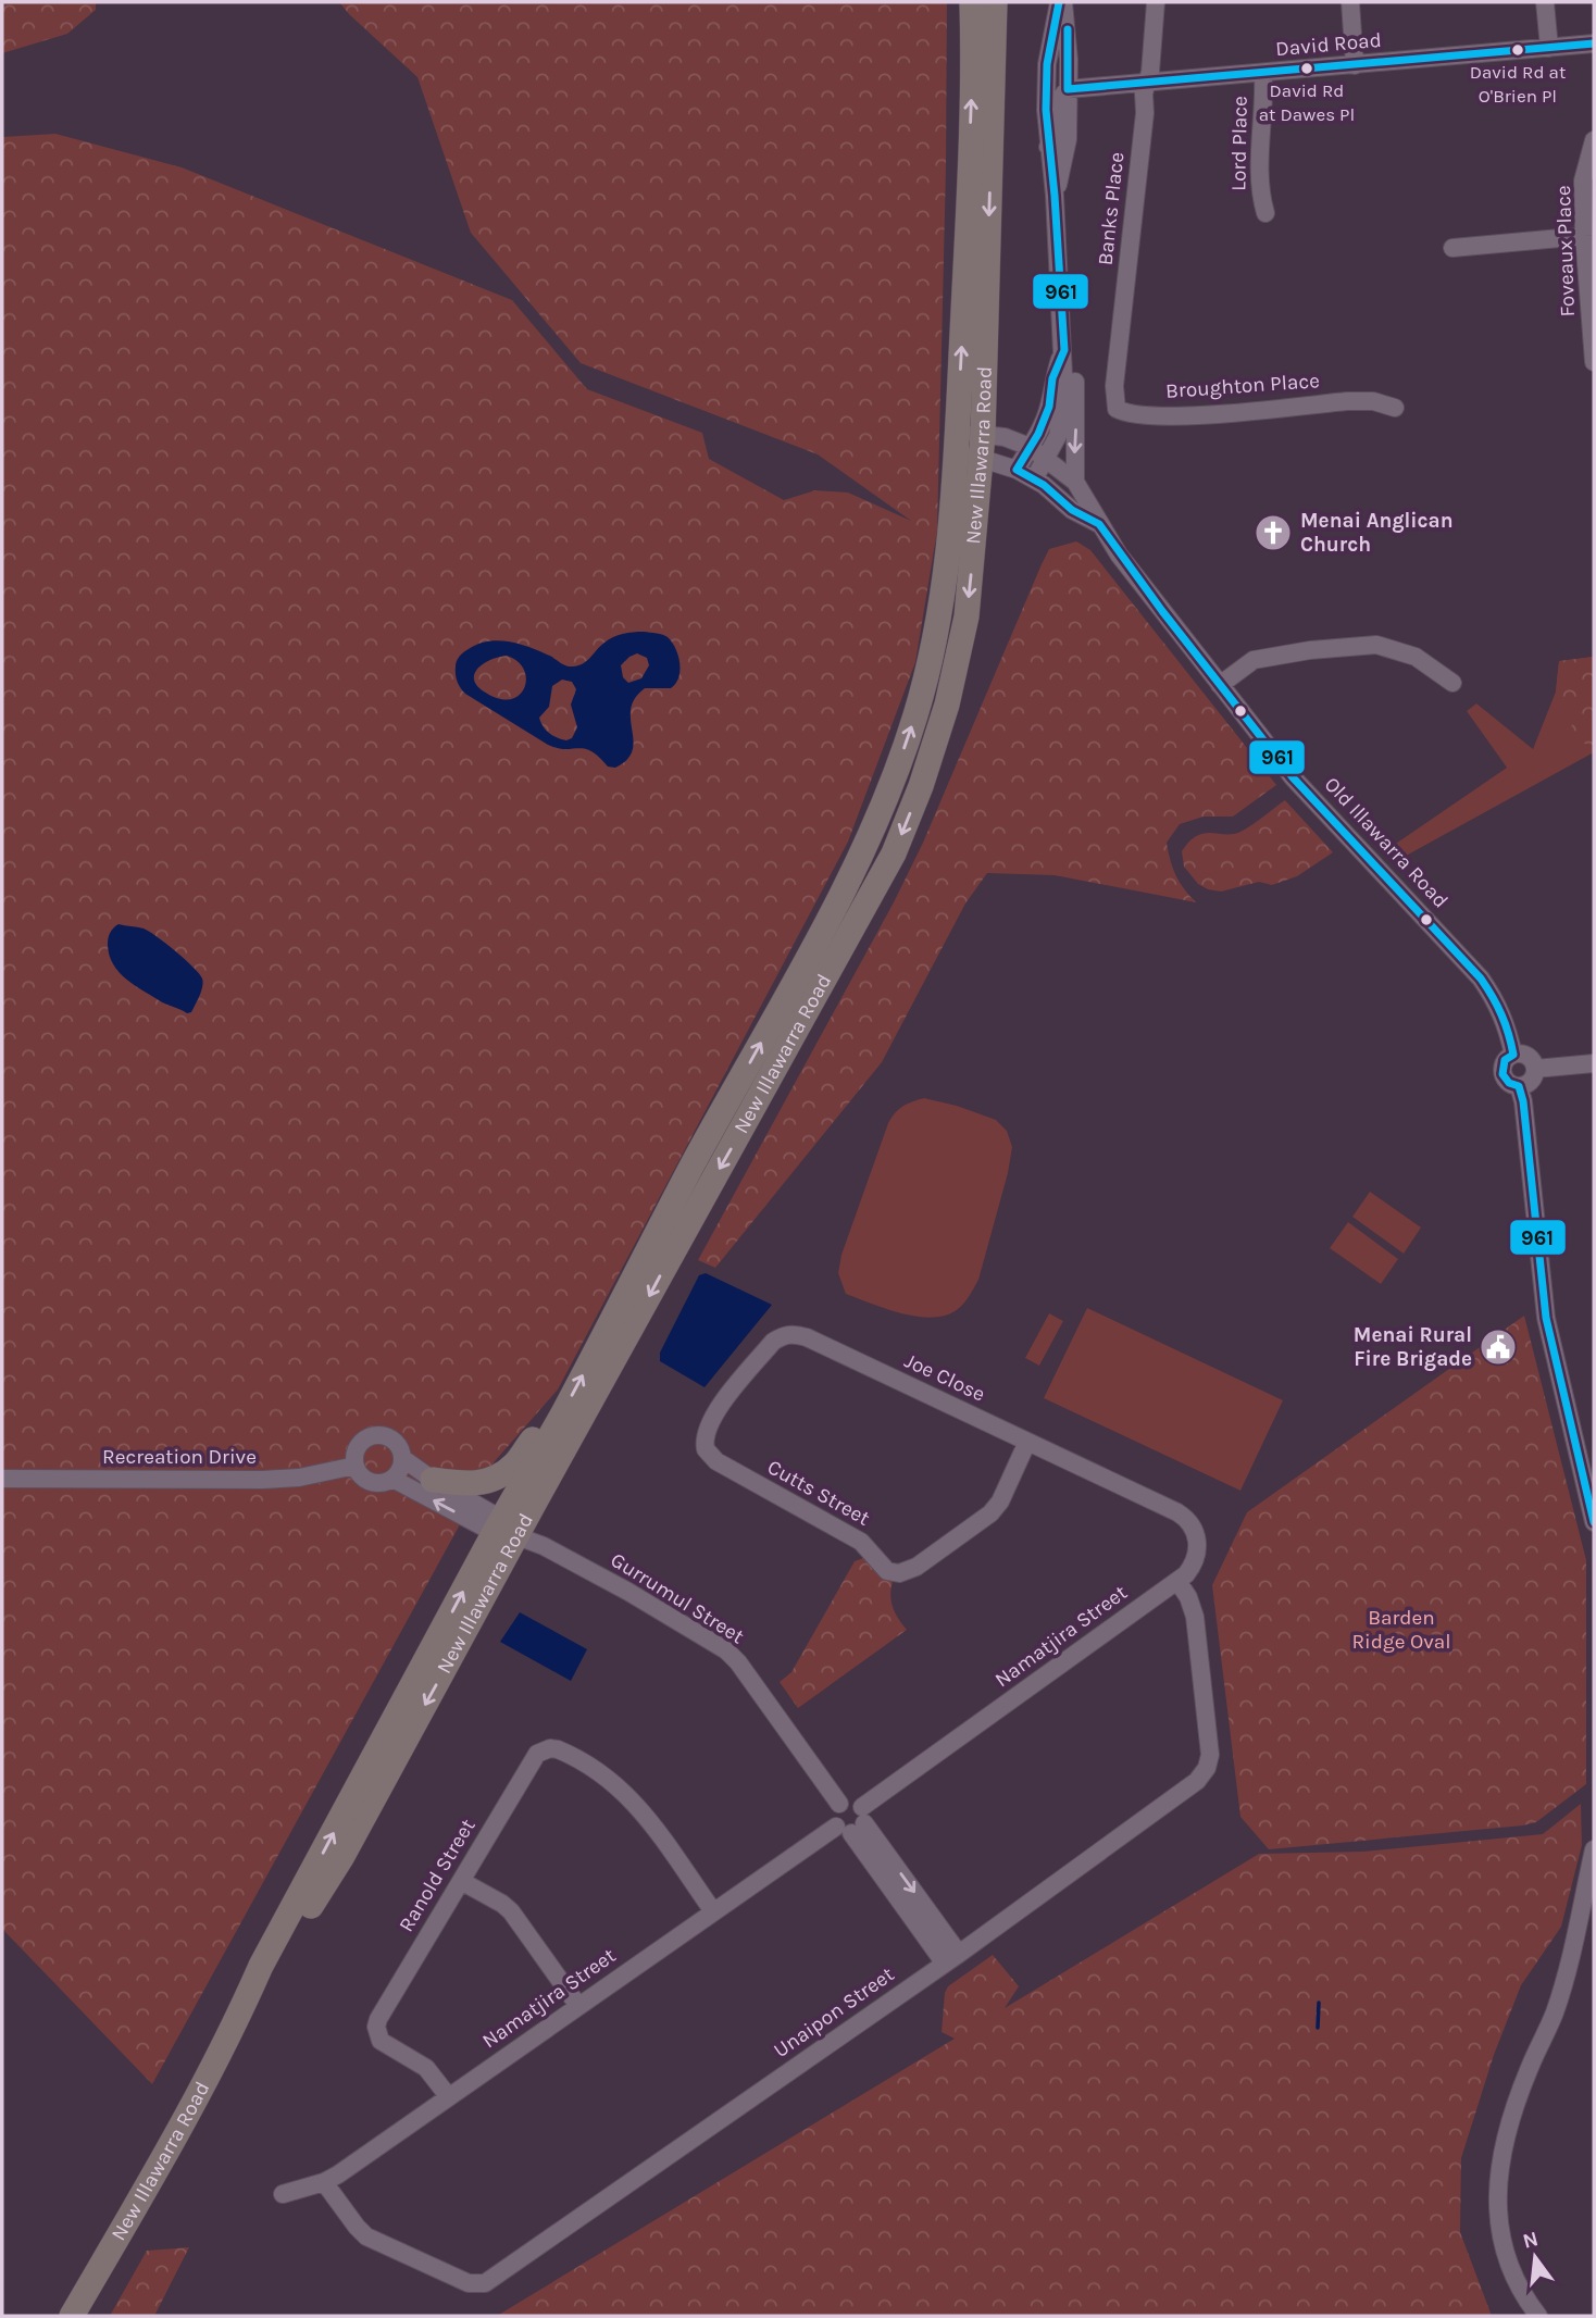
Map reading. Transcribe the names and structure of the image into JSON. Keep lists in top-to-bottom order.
{
  "streets": {
    "highway": ["New Illawarra Road"],
    "street": [
      "David Road",
      "Lord Place",
      "Banks Place",
      "Foveaux Place",
      "Broughton Place",
      "Old Illawarra Road",
      "Joe Close",
      "Recreation Drive",
      "Cutts Street",
      "Gurrumul Street",
      "Namatjira Street",
      "Ranold Street",
      "Unaipon Street"
    ]
  },
  "crossings": [
    ["David Road", "Lord Place"],
    ["David Road", "Banks Place"],
    ["Banks Place", "Broughton Place"],
    ["New Illawarra Road", "Old Illawarra Road"],
    ["New Illawarra Road", "Gurrumul Street"],
    ["Joe Close", "Cutts Street"],
    ["Joe Close", "Namatjira Street"],
    ["Gurrumul Street", "Namatjira Street"],
    ["Namatjira Street", "Ranold Street"],
    ["Namatjira Street", "Unaipon Street"]
  ],
  "parks": ["Barden Ridge Oval"],
  "places": {
    "other": ["David Rd at O'Brien Pl", "David Rd at Dawes Pl"],
    "church": ["Menai Anglican Church"],
    "public building": ["Menai Rural Fire Brigade"]
  },
  "lines": ["transit line 961"],
  "north": "top"
}
